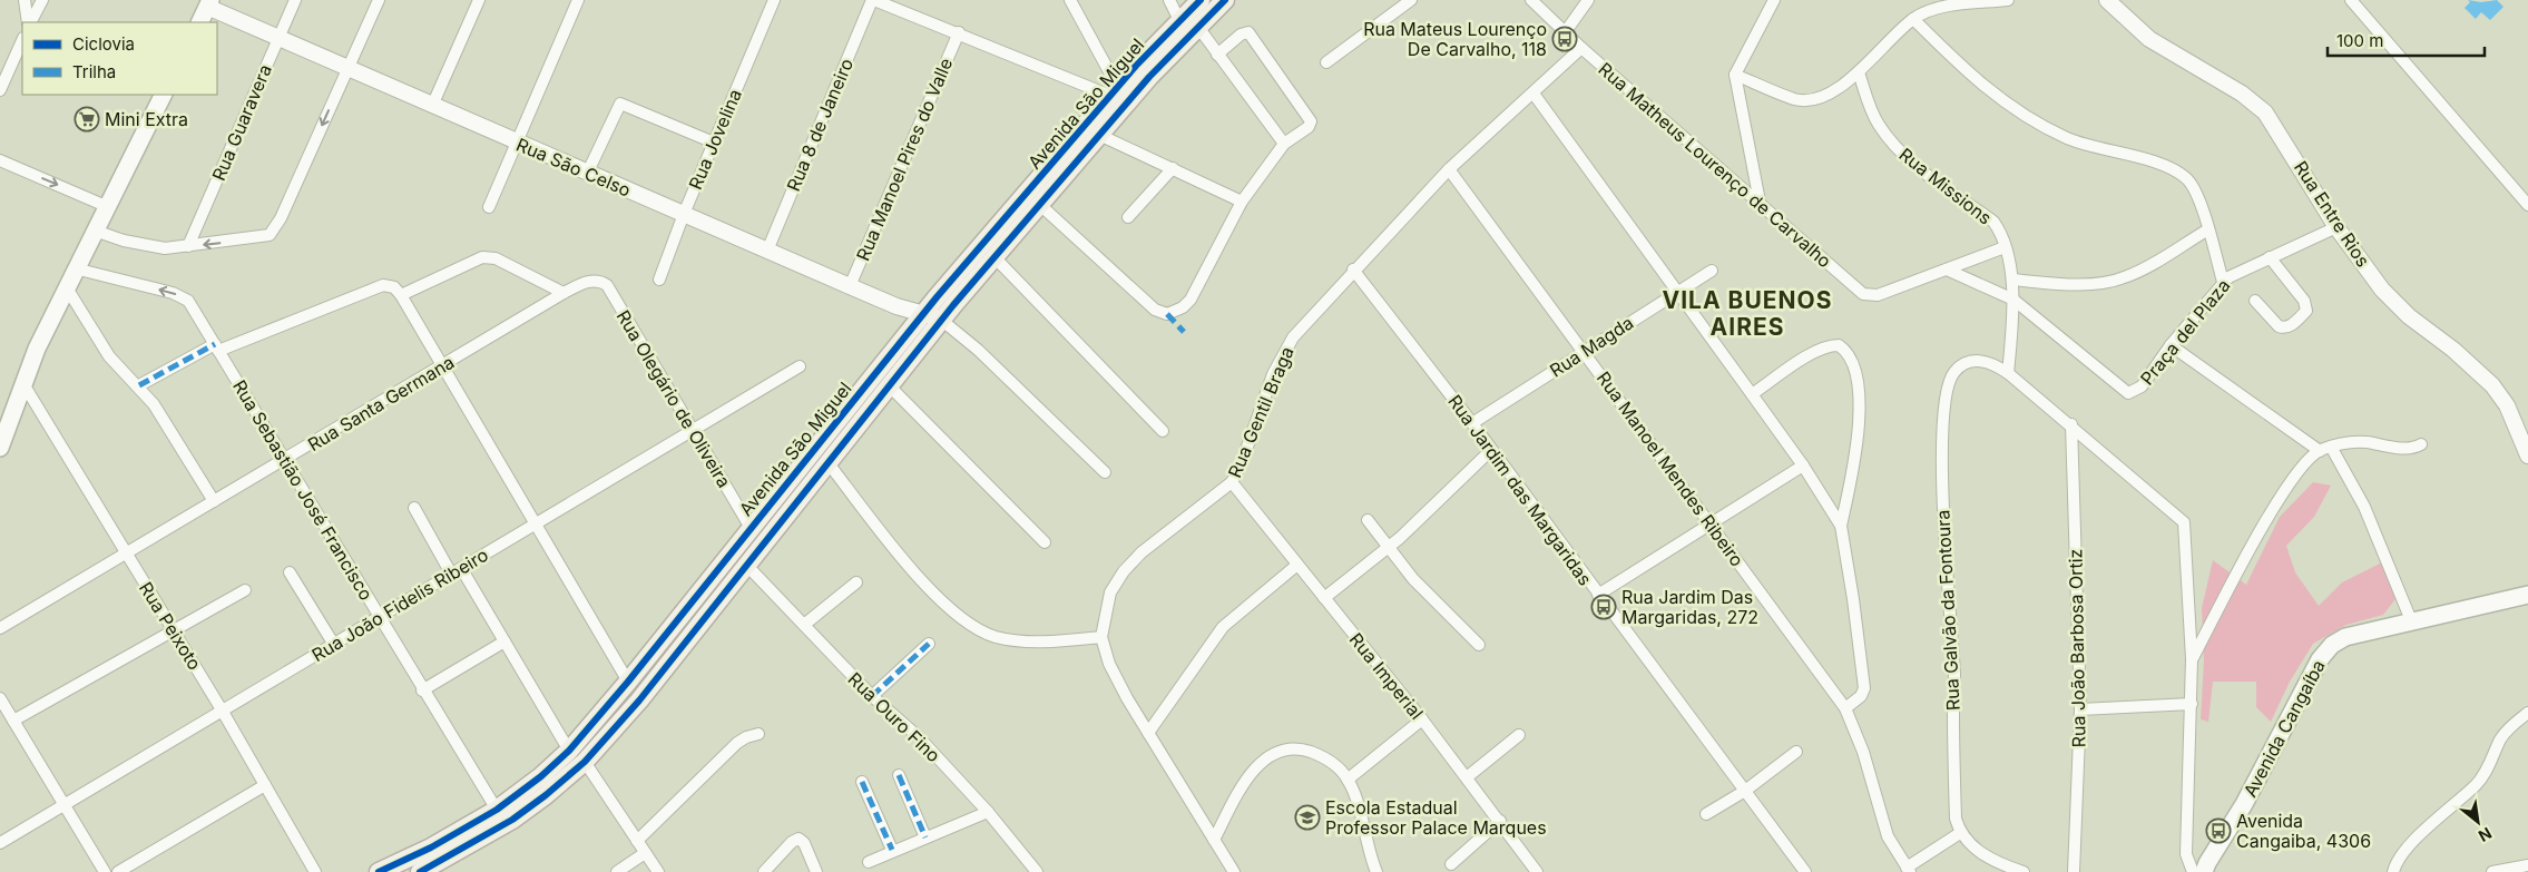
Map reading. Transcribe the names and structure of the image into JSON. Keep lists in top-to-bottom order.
{
  "streets": {
    "main road": ["Avenida São Miguel", "Avenida Cangaíba"],
    "street": [
      "Rua Guaravera",
      "Rua 8 de Janeiro",
      "Rua Jovelina",
      "Rua Manoel Pires do Valle",
      "Rua Matheus Lourenço de Carvalho",
      "Rua São Celso",
      "Rua Missions",
      "Rua Entre Rios",
      "Praça del Plaza",
      "Rua Magda",
      "Rua Olegário de Oliveira",
      "Rua Santa Germana",
      "Rua Gentil Braga",
      "Rua Manoel Mendes Ribeiro",
      "Rua Sebastião José Francisco",
      "Rua Jardim das Margaridas",
      "Rua João Fidelis Ribeiro",
      "Rua Galvão da Fontoura",
      "Rua Peixoto",
      "Rua João Barbosa Ortiz",
      "Rua Imperial",
      "Rua Ouro Fino"
    ]
  },
  "crossings": [
    ["Avenida São Miguel", "Rua São Celso"],
    ["Avenida São Miguel", "Rua Olegário de Oliveira"],
    ["Avenida São Miguel", "Rua Sebastião José Francisco"],
    ["Avenida São Miguel", "Rua Ouro Fino"],
    ["Rua Guaravera", "Rua São Celso"],
    ["Rua 8 de Janeiro", "Rua São Celso"],
    ["Rua Jovelina", "Rua São Celso"],
    ["Rua Manoel Pires do Valle", "Rua São Celso"],
    ["Rua Matheus Lourenço de Carvalho", "Rua Missions"],
    ["Rua Matheus Lourenço de Carvalho", "Rua Gentil Braga"],
    ["Rua Missions", "Praça del Plaza"],
    ["Rua Missions", "Rua Galvão da Fontoura"],
    ["Rua Entre Rios", "Praça del Plaza"],
    ["Rua Magda", "Rua Manoel Mendes Ribeiro"],
    ["Rua Magda", "Rua Jardim das Margaridas"],
    ["Rua Olegário de Oliveira", "Rua Santa Germana"],
    ["Rua Olegário de Oliveira", "Rua João Fidelis Ribeiro"],
    ["Rua Santa Germana", "Rua Sebastião José Francisco"],
    ["Rua Santa Germana", "Rua Peixoto"],
    ["Rua Gentil Braga", "Rua Manoel Mendes Ribeiro"],
    ["Rua Gentil Braga", "Rua Jardim das Margaridas"],
    ["Rua Gentil Braga", "Rua Imperial"],
    ["Rua Sebastião José Francisco", "Rua João Fidelis Ribeiro"],
    ["Rua João Fidelis Ribeiro", "Rua Peixoto"]
  ],
  "districts": ["VILA BUENOS AIRES"],
  "places": {
    "bus stop": ["Rua Mateus Lourenço De Carvalho, 118", "Rua Jardim Das Margaridas, 272", "Avenida Cangaiba, 4306"],
    "supermarket": ["Mini Extra"],
    "school or university": ["Escola Estadual Professor Palace Marques"]
  },
  "legend": ["Ciclovia", "Trilha"],
  "scale_bar": "100 m",
  "north": "bottom right"
}
